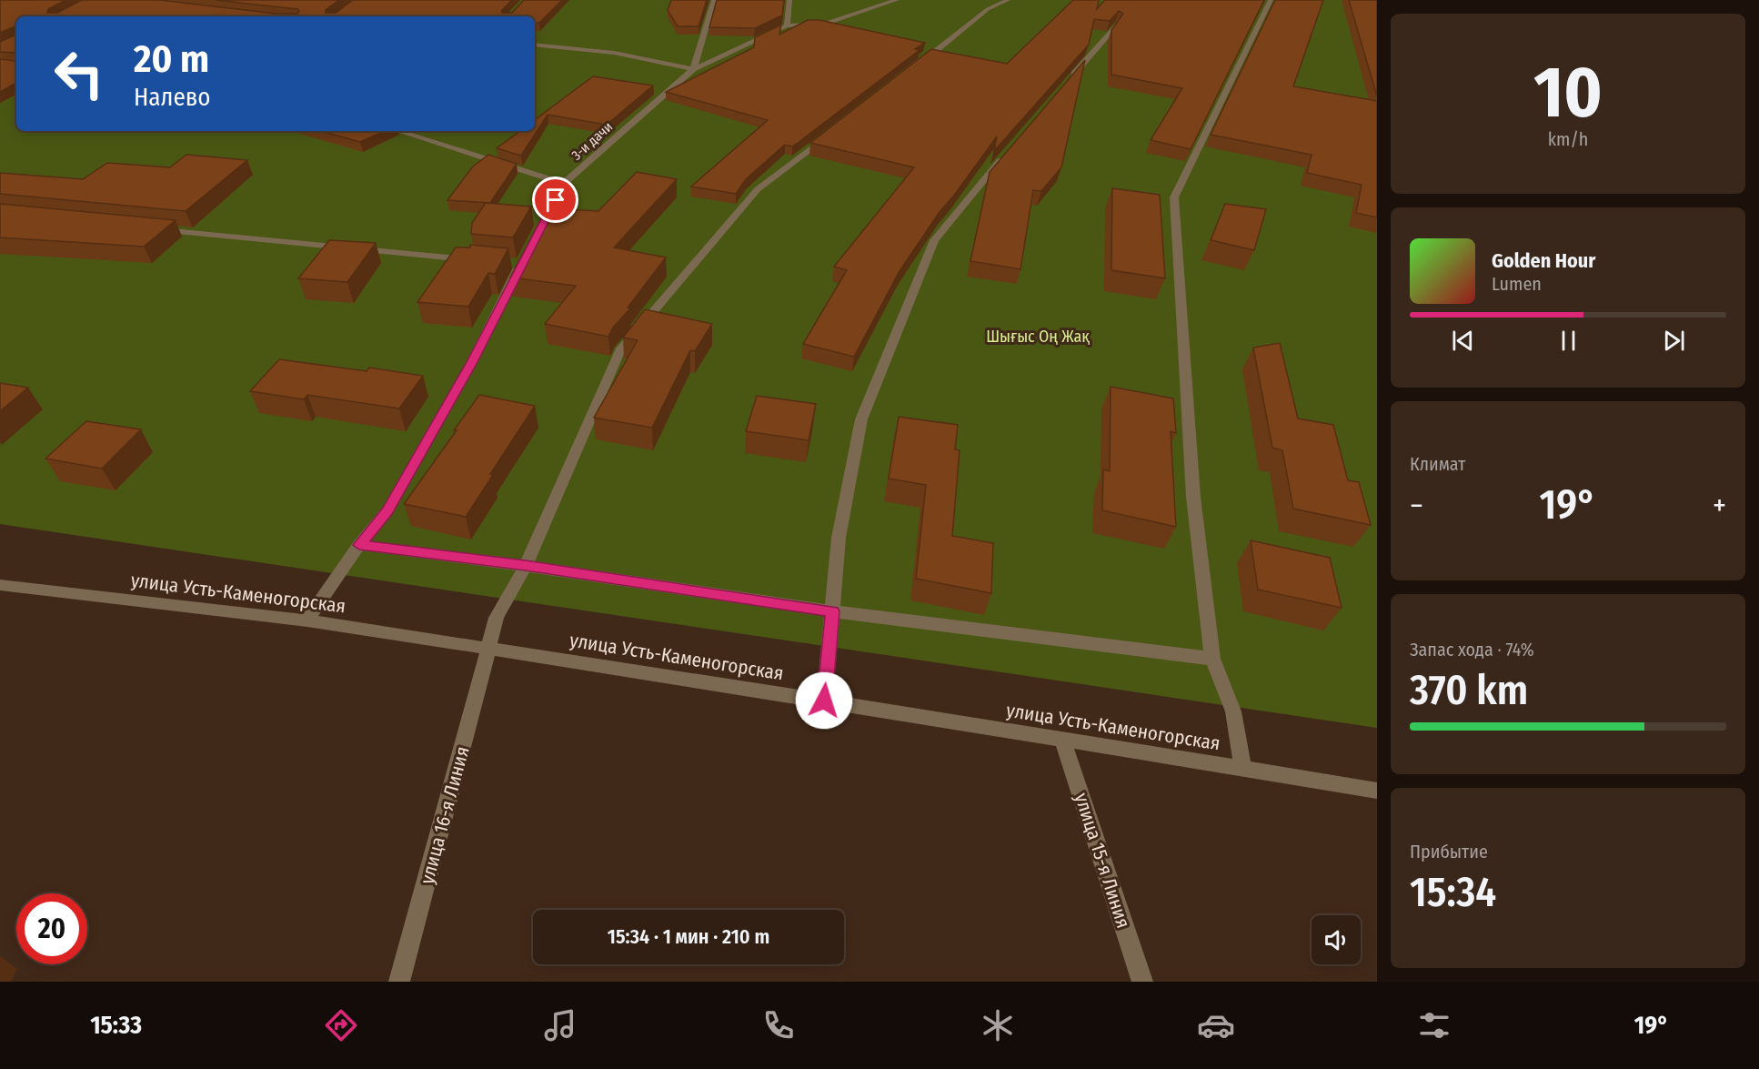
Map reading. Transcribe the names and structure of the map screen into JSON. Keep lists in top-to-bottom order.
{
  "streets": {
    "street": [
      "3-и дачи",
      "улица Усть-Каменогорская",
      "улица 16-я Линия",
      "улица 15-я Линия"
    ]
  },
  "crossings": [
    ["улица Усть-Каменогорская", "улица 16-я Линия"],
    ["улица Усть-Каменогорская", "улица 15-я Линия"]
  ],
  "parks": ["Шығыс Оң Жақ"],
  "page": {
    "tile": [
      ["10", "km/h"],
      "Климат",
      ["Запас хода · 74%", "370 km"],
      ["Прибытие", "15:34"]
    ],
    "turn": ["20 m", "Налево"],
    "song": ["Golden Hour", "Lumen"],
    "heat": ["−", "19°", "+"],
    "limit": "20",
    "trip": "15:34 · 1 мин · 210 m",
    "tabs": ["15:33", "19°"]
  }
}
